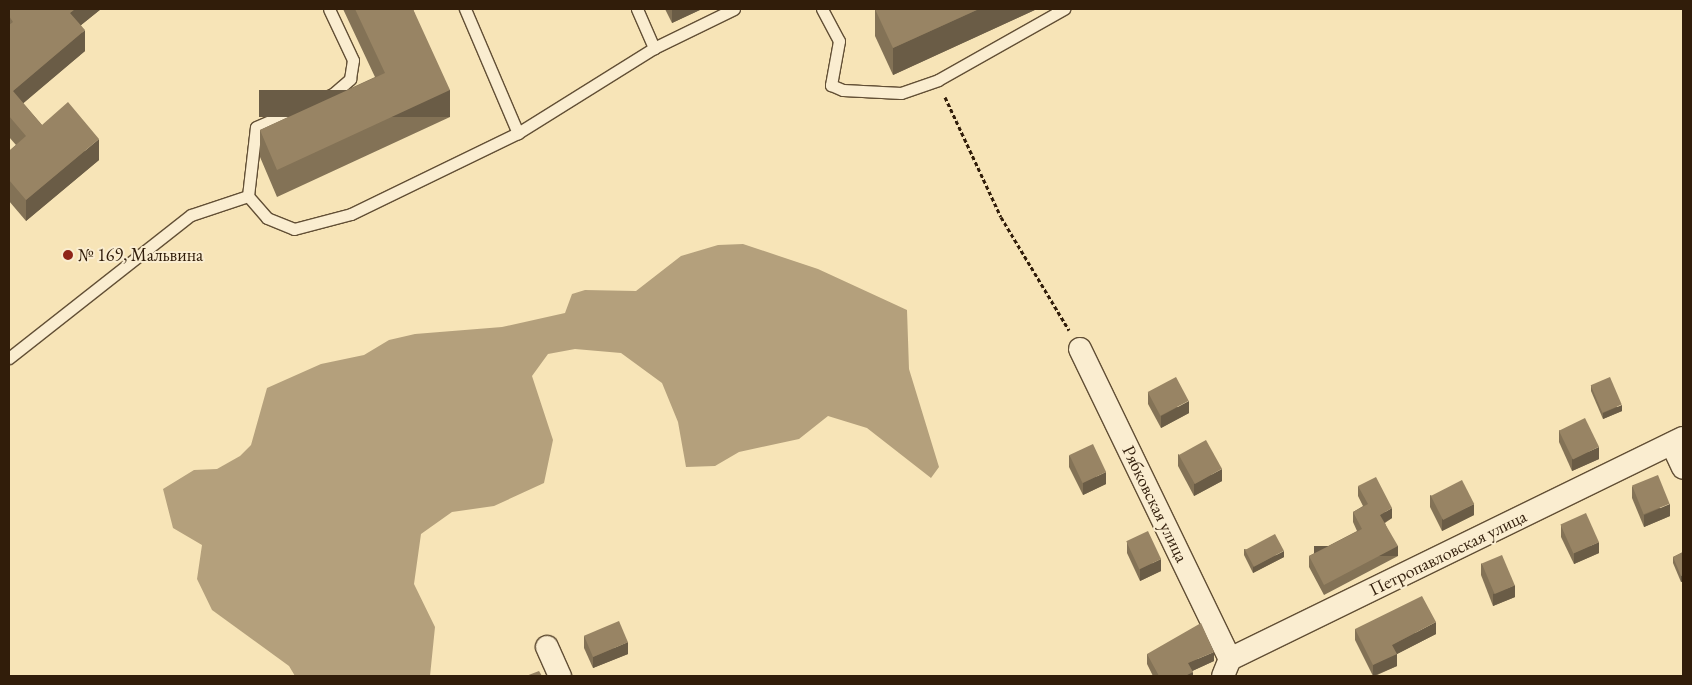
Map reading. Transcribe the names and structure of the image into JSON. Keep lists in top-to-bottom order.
{
  "streets": {
    "street": ["Рябковская улица", "Петропавловская улица"]
  },
  "crossings": [
    ["Рябковская улица", "Петропавловская улица"]
  ],
  "places": ["№ 169, Мальвина"]
}
